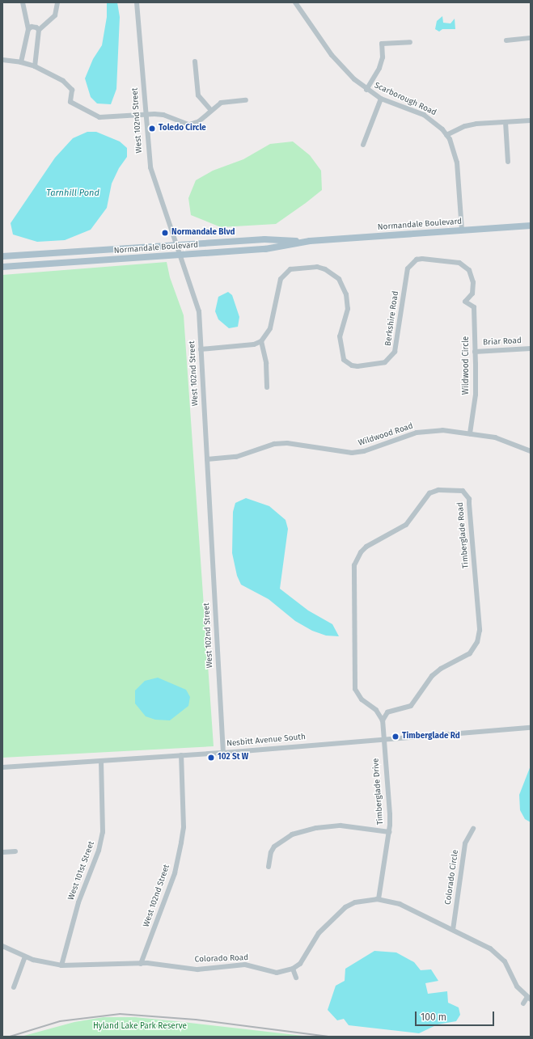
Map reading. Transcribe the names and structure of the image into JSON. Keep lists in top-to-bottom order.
{
  "streets": {
    "main road": ["Normandale Boulevard"],
    "street": [
      "Scarborough Road",
      "West 102nd Street",
      "Berkshire Road",
      "Briar Road",
      "Wildwood Circle",
      "Wildwood Road",
      "Timberglade Road",
      "Nesbitt Avenue South",
      "Timberglade Drive",
      "West 101st Street",
      "Colorado Circle",
      "Colorado Road"
    ]
  },
  "crossings": [
    ["Scarborough Road", "Normandale Boulevard"],
    ["West 102nd Street", "Normandale Boulevard"],
    ["West 102nd Street", "Wildwood Road"],
    ["West 102nd Street", "Nesbitt Avenue South"],
    ["West 102nd Street", "Colorado Road"],
    ["Berkshire Road", "Wildwood Circle"],
    ["Briar Road", "Wildwood Circle"],
    ["Wildwood Circle", "Wildwood Road"],
    ["Timberglade Road", "Timberglade Drive"],
    ["Nesbitt Avenue South", "Timberglade Drive"],
    ["Nesbitt Avenue South", "West 101st Street"],
    ["Timberglade Drive", "Colorado Road"],
    ["West 101st Street", "Colorado Road"],
    ["Colorado Circle", "Colorado Road"]
  ],
  "water": ["Tarnhill Pond"],
  "parks": ["Hyland Lake Park Reserve"],
  "places": [
    "Toledo Circle",
    "Normandale Blvd",
    "Timberglade Rd",
    "102 St W"
  ],
  "scale_bar": "100 m"
}
